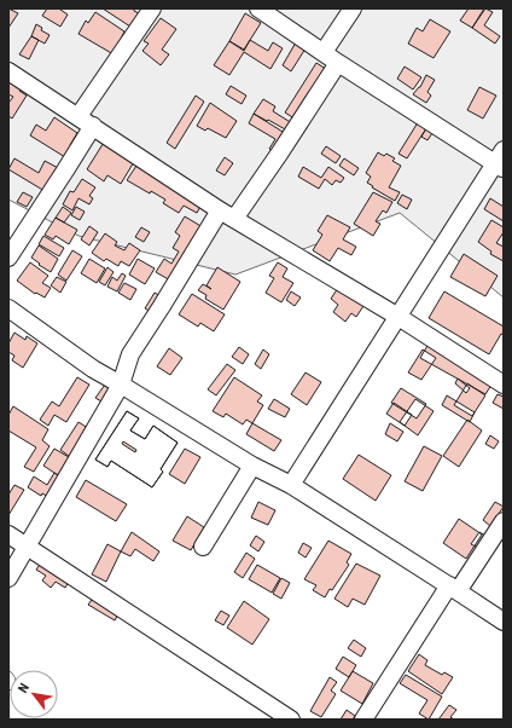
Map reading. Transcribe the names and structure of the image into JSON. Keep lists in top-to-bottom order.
{
  "north": "top left"
}
